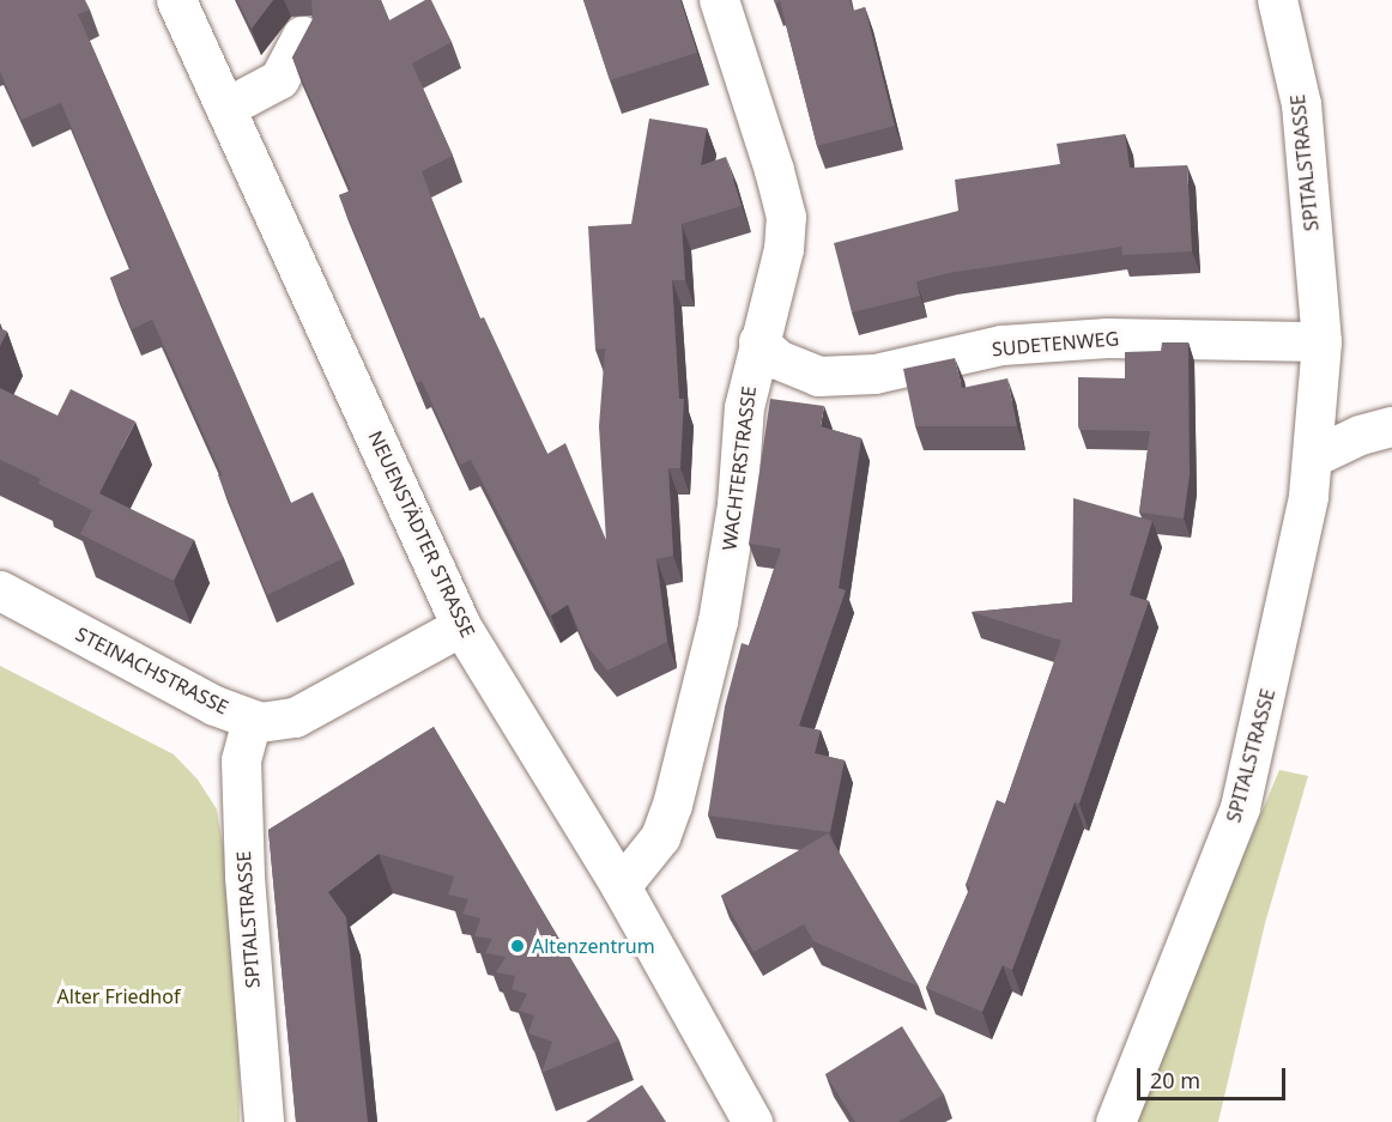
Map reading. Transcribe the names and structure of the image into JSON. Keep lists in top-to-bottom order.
{
  "streets": {
    "main road": [
      "SPITALSTRASSE",
      "SUDETENWEG",
      "WACHTERSTRASSE",
      "NEUENSTÄDTER STRASSE",
      "STEINACHSTRASSE"
    ]
  },
  "crossings": [
    ["SPITALSTRASSE", "SUDETENWEG"],
    ["SPITALSTRASSE", "STEINACHSTRASSE"],
    ["SUDETENWEG", "WACHTERSTRASSE"],
    ["WACHTERSTRASSE", "NEUENSTÄDTER STRASSE"],
    ["NEUENSTÄDTER STRASSE", "STEINACHSTRASSE"]
  ],
  "parks": ["Alter Friedhof"],
  "places": ["Altenzentrum"],
  "scale_bar": "20 m"
}
